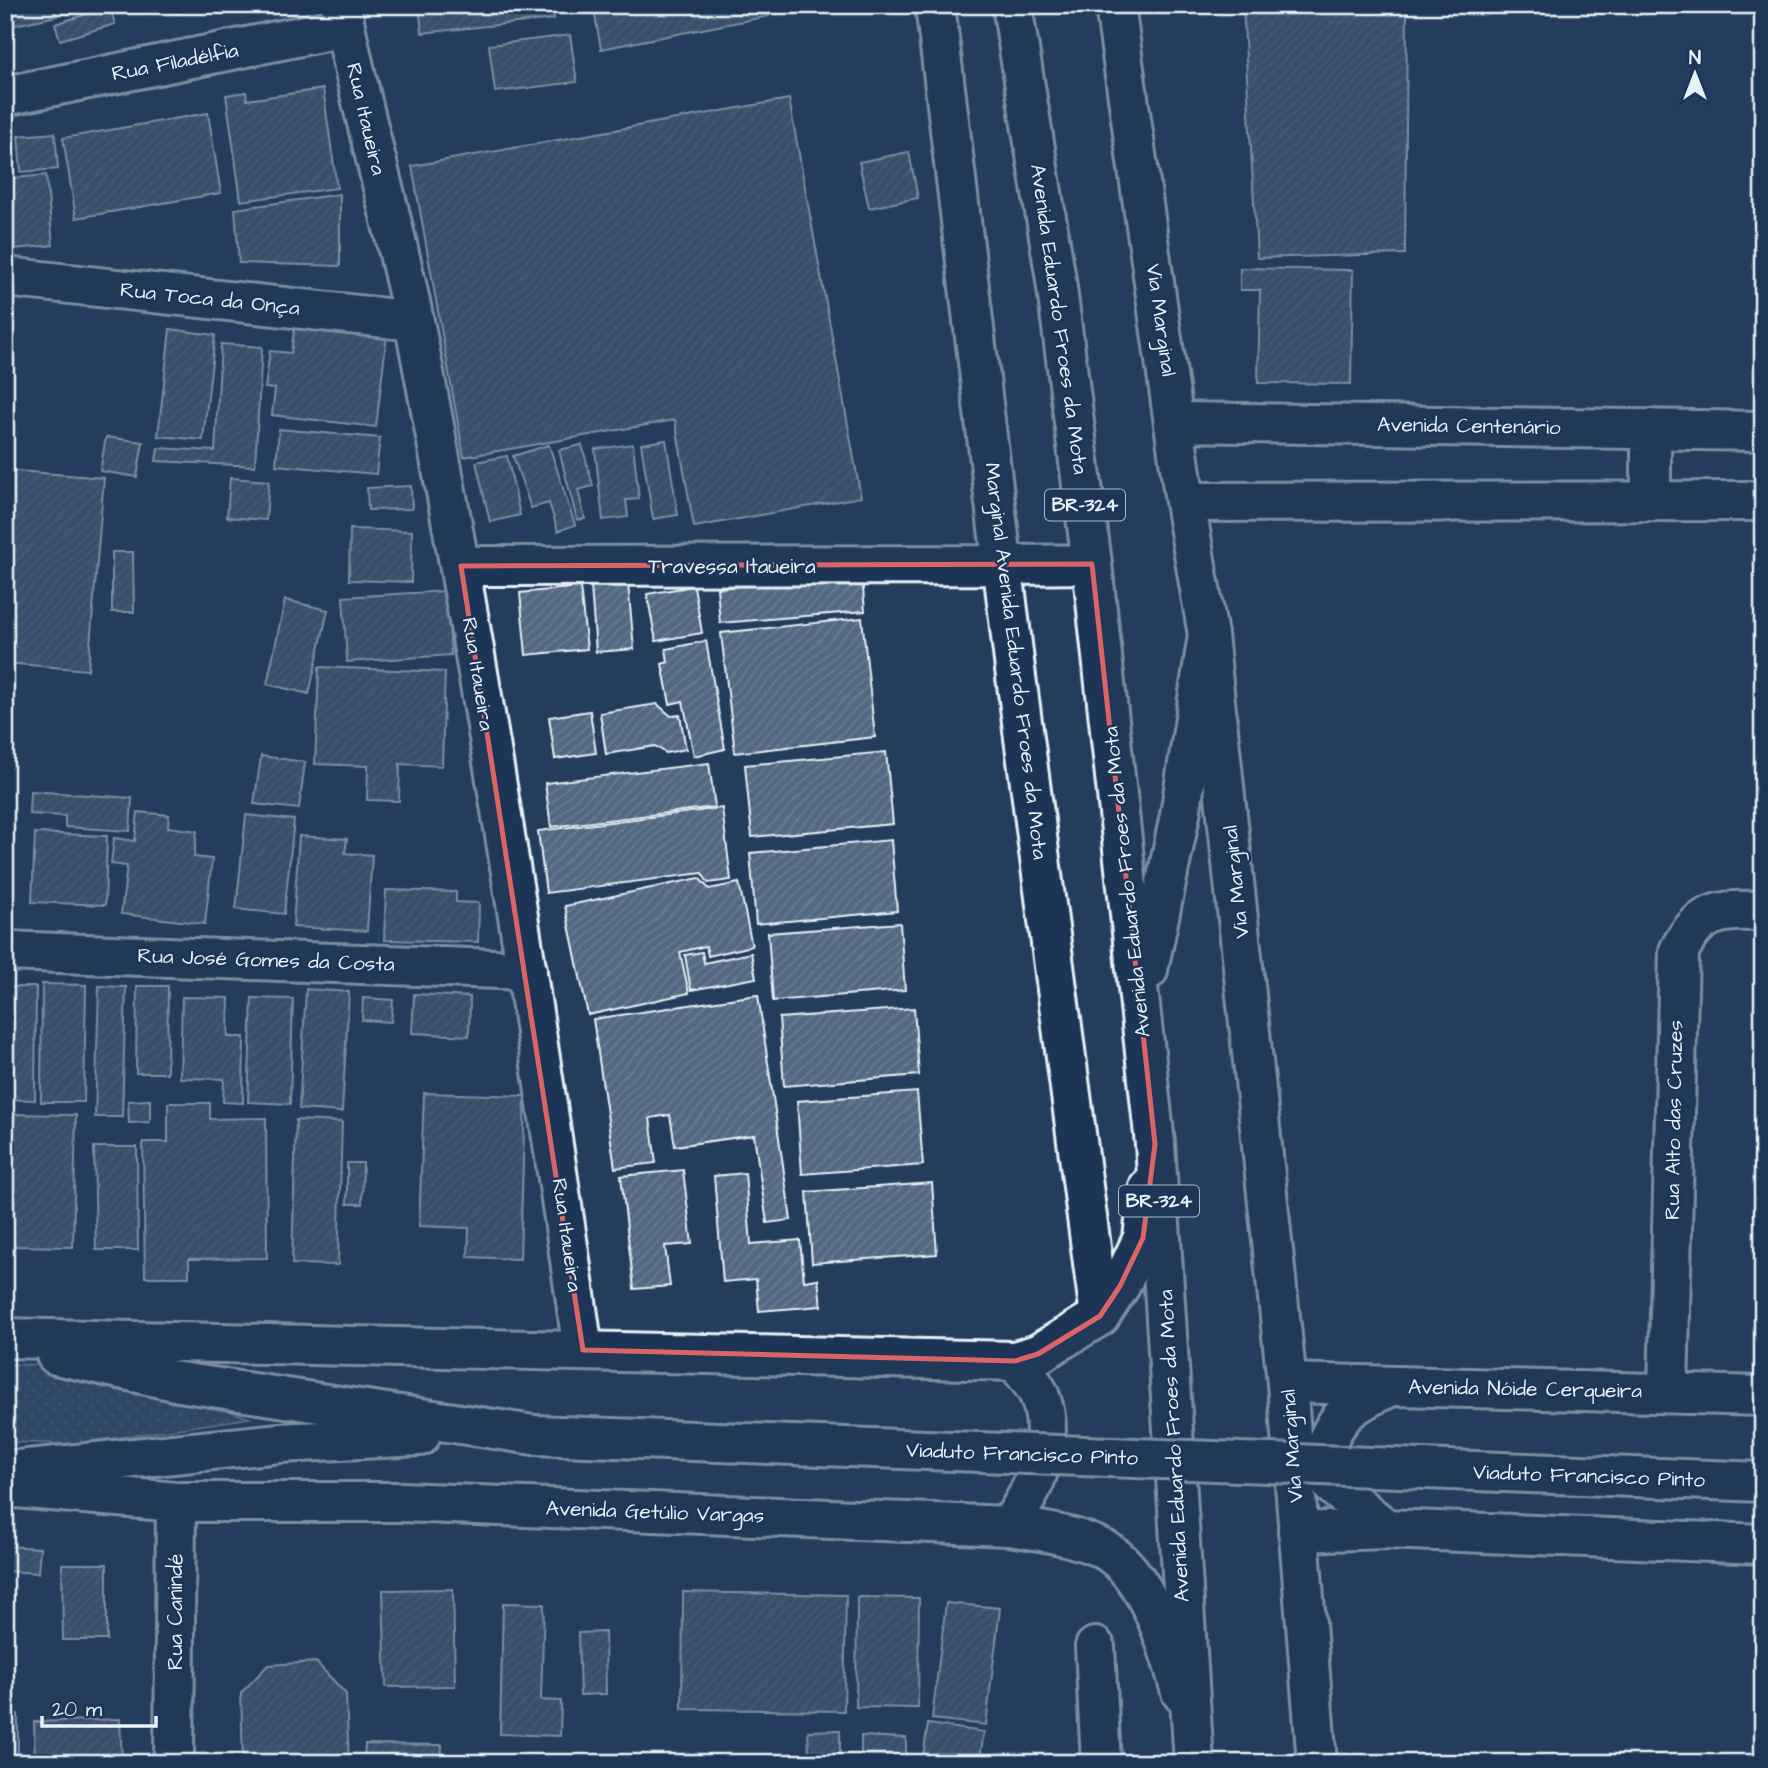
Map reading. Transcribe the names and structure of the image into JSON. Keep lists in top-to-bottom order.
{
  "streets": {
    "main road": [
      "Rua Filadélfia",
      "Rua Itaueira",
      "Rua Toca da Onça",
      "Avenida Eduardo Froes da Mota",
      "Via Marginal",
      "Avenida Centenário",
      "BR-324",
      "Travessa Itaueira",
      "Marginal Avenida Eduardo Froes da Mota",
      "Rua José Gomes da Costa",
      "Rua Alto das Cruzes",
      "Avenida Nóide Cerqueira",
      "Viaduto Francisco Pinto",
      "Avenida Getúlio Vargas",
      "Rua Canindé"
    ]
  },
  "crossings": [
    ["Rua Filadélfia", "Rua Itaueira"],
    ["Rua Itaueira", "Rua Toca da Onça"],
    ["Rua Itaueira", "Travessa Itaueira"],
    ["Rua Itaueira", "Rua José Gomes da Costa"],
    ["Avenida Eduardo Froes da Mota", "Travessa Itaueira"],
    ["Avenida Eduardo Froes da Mota", "Avenida Getúlio Vargas"],
    ["Via Marginal", "Avenida Centenário"],
    ["Via Marginal", "Avenida Nóide Cerqueira"],
    ["Travessa Itaueira", "Marginal Avenida Eduardo Froes da Mota"],
    ["Rua Alto das Cruzes", "Avenida Nóide Cerqueira"],
    ["Avenida Getúlio Vargas", "Rua Canindé"]
  ],
  "scale_bar": "20 m",
  "north": "top"
}
